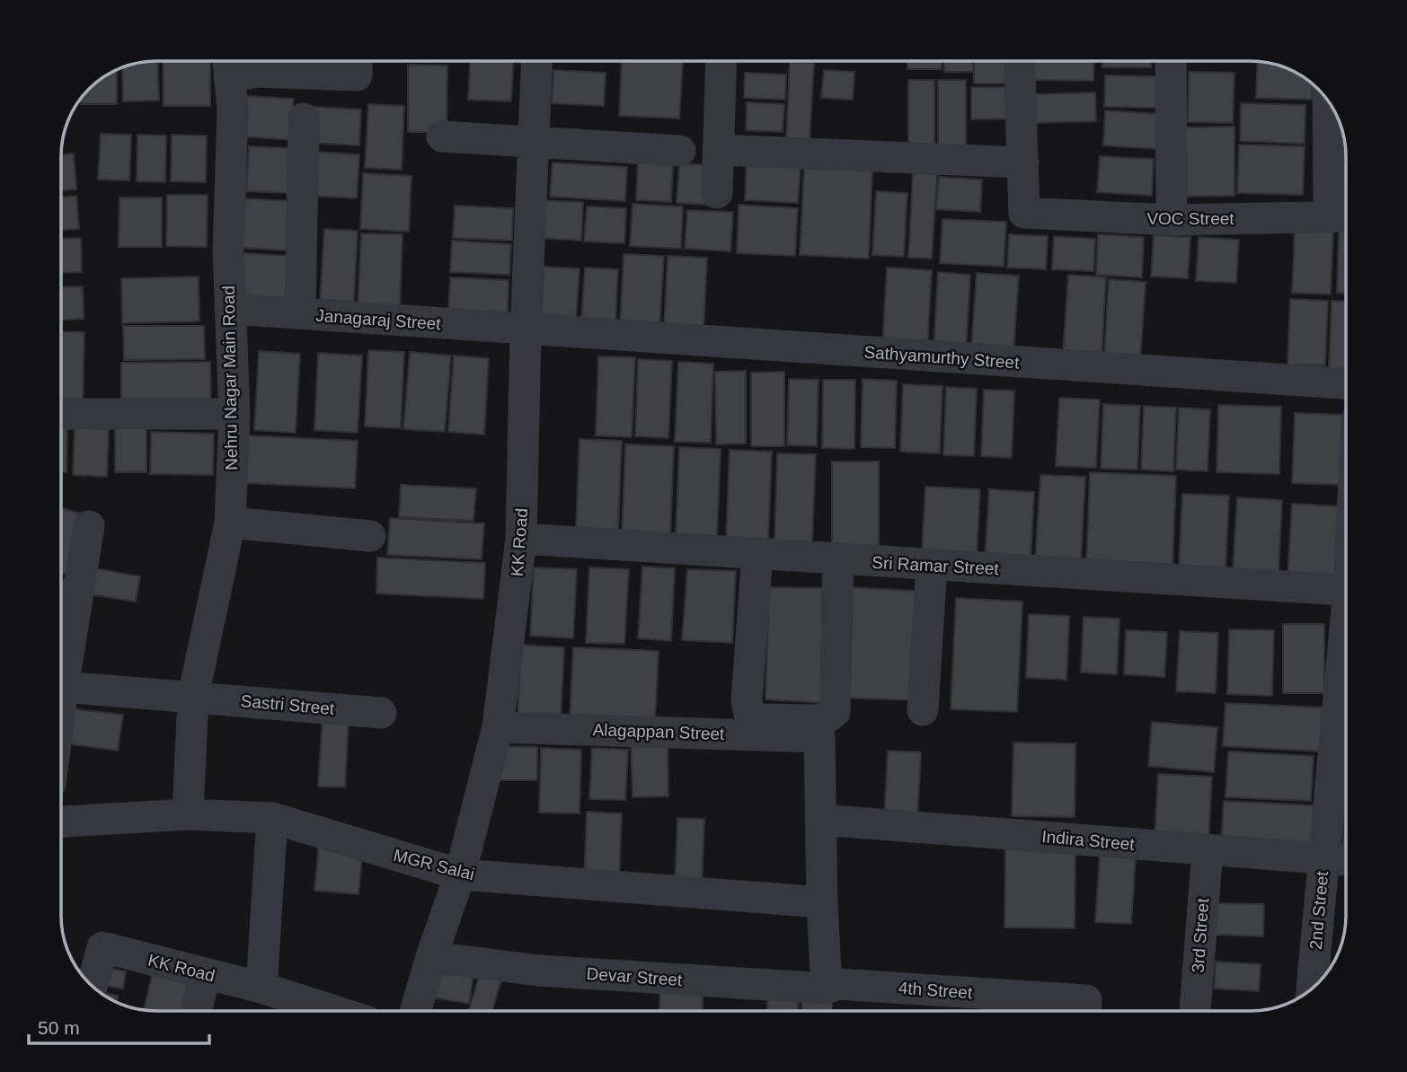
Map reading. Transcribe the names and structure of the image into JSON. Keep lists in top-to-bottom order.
{
  "streets": {
    "street": [
      "VOC Street",
      "Janagaraj Street",
      "Sathyamurthy Street",
      "Nehru Nagar Main Road",
      "KK Road",
      "Sri Ramar Street",
      "Sastri Street",
      "Alagappan Street",
      "Indira Street",
      "MGR Salai",
      "2nd Street",
      "3rd Street",
      "Devar Street",
      "4th Street"
    ]
  },
  "crossings": [
    ["Janagaraj Street", "Sathyamurthy Street"],
    ["Janagaraj Street", "Nehru Nagar Main Road"],
    ["Janagaraj Street", "KK Road"],
    ["Sathyamurthy Street", "KK Road"],
    ["Nehru Nagar Main Road", "Sastri Street"],
    ["Nehru Nagar Main Road", "MGR Salai"],
    ["KK Road", "Sri Ramar Street"],
    ["KK Road", "Alagappan Street"],
    ["KK Road", "MGR Salai"],
    ["KK Road", "Devar Street"],
    ["Alagappan Street", "Indira Street"],
    ["Indira Street", "2nd Street"],
    ["Indira Street", "3rd Street"],
    ["Devar Street", "4th Street"]
  ],
  "scale_bar": "50 m"
}
